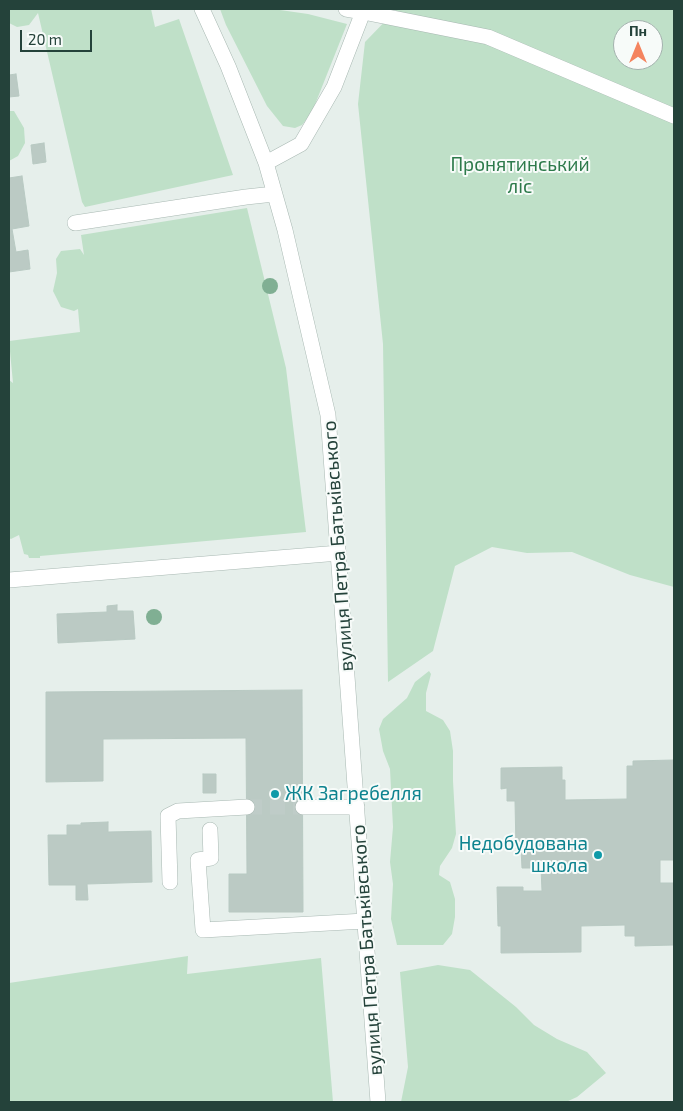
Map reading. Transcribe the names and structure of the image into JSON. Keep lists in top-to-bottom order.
{
  "streets": {
    "street": ["вулиця Петра Батьківського"]
  },
  "parks": ["Пронятинський ліс"],
  "places": ["ЖК Загребелля", "Недобудована школа"],
  "scale_bar": "20 m",
  "north": "top"
}
